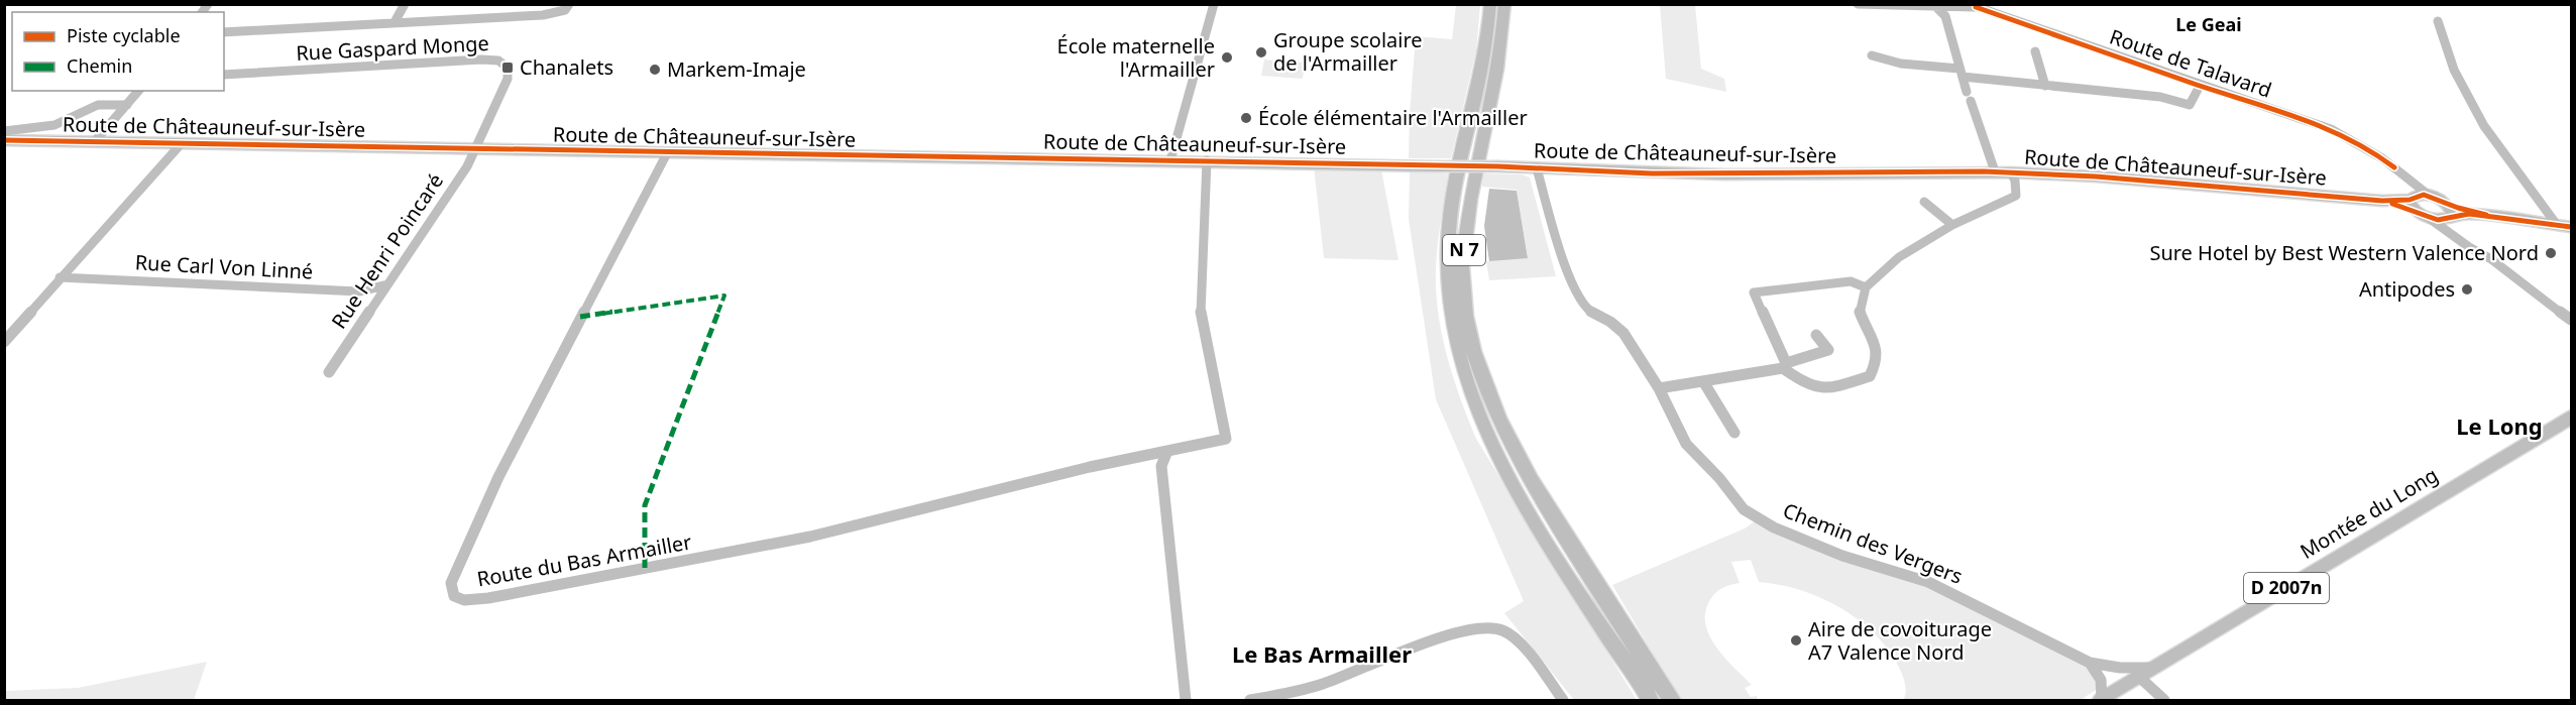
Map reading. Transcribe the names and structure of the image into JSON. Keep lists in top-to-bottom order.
{
  "streets": {
    "highway": ["N 7"],
    "main road": ["Route de Châteauneuf-sur-Isère", "Montée du Long", "D 2007n"],
    "street": [
      "Rue Gaspard Monge",
      "Route de Talavard",
      "Rue Henri Poincaré",
      "Rue Carl Von Linné",
      "Chemin des Vergers",
      "Route du Bas Armailler"
    ]
  },
  "crossings": [
    ["Rue Gaspard Monge", "Route de Châteauneuf-sur-Isère"],
    ["Rue Gaspard Monge", "Rue Henri Poincaré"],
    ["Route de Talavard", "Route de Châteauneuf-sur-Isère"],
    ["Route de Châteauneuf-sur-Isère", "Rue Henri Poincaré"],
    ["Route de Châteauneuf-sur-Isère", "Chemin des Vergers"],
    ["Route de Châteauneuf-sur-Isère", "Route du Bas Armailler"],
    ["Rue Henri Poincaré", "Rue Carl Von Linné"],
    ["Montée du Long", "Chemin des Vergers"]
  ],
  "districts": ["Le Geai", "Le Long", "Le Bas Armailler"],
  "places": {
    "other": [
      "Groupe scolaire de l'Armailler",
      "École maternelle l'Armailler",
      "Markem-Imaje",
      "École élémentaire l'Armailler",
      "Sure Hotel by Best Western Valence Nord",
      "Antipodes",
      "Aire de covoiturage A7 Valence Nord"
    ],
    "transit": ["Chanalets"]
  },
  "legend": ["Piste cyclable", "Chemin"]
}
